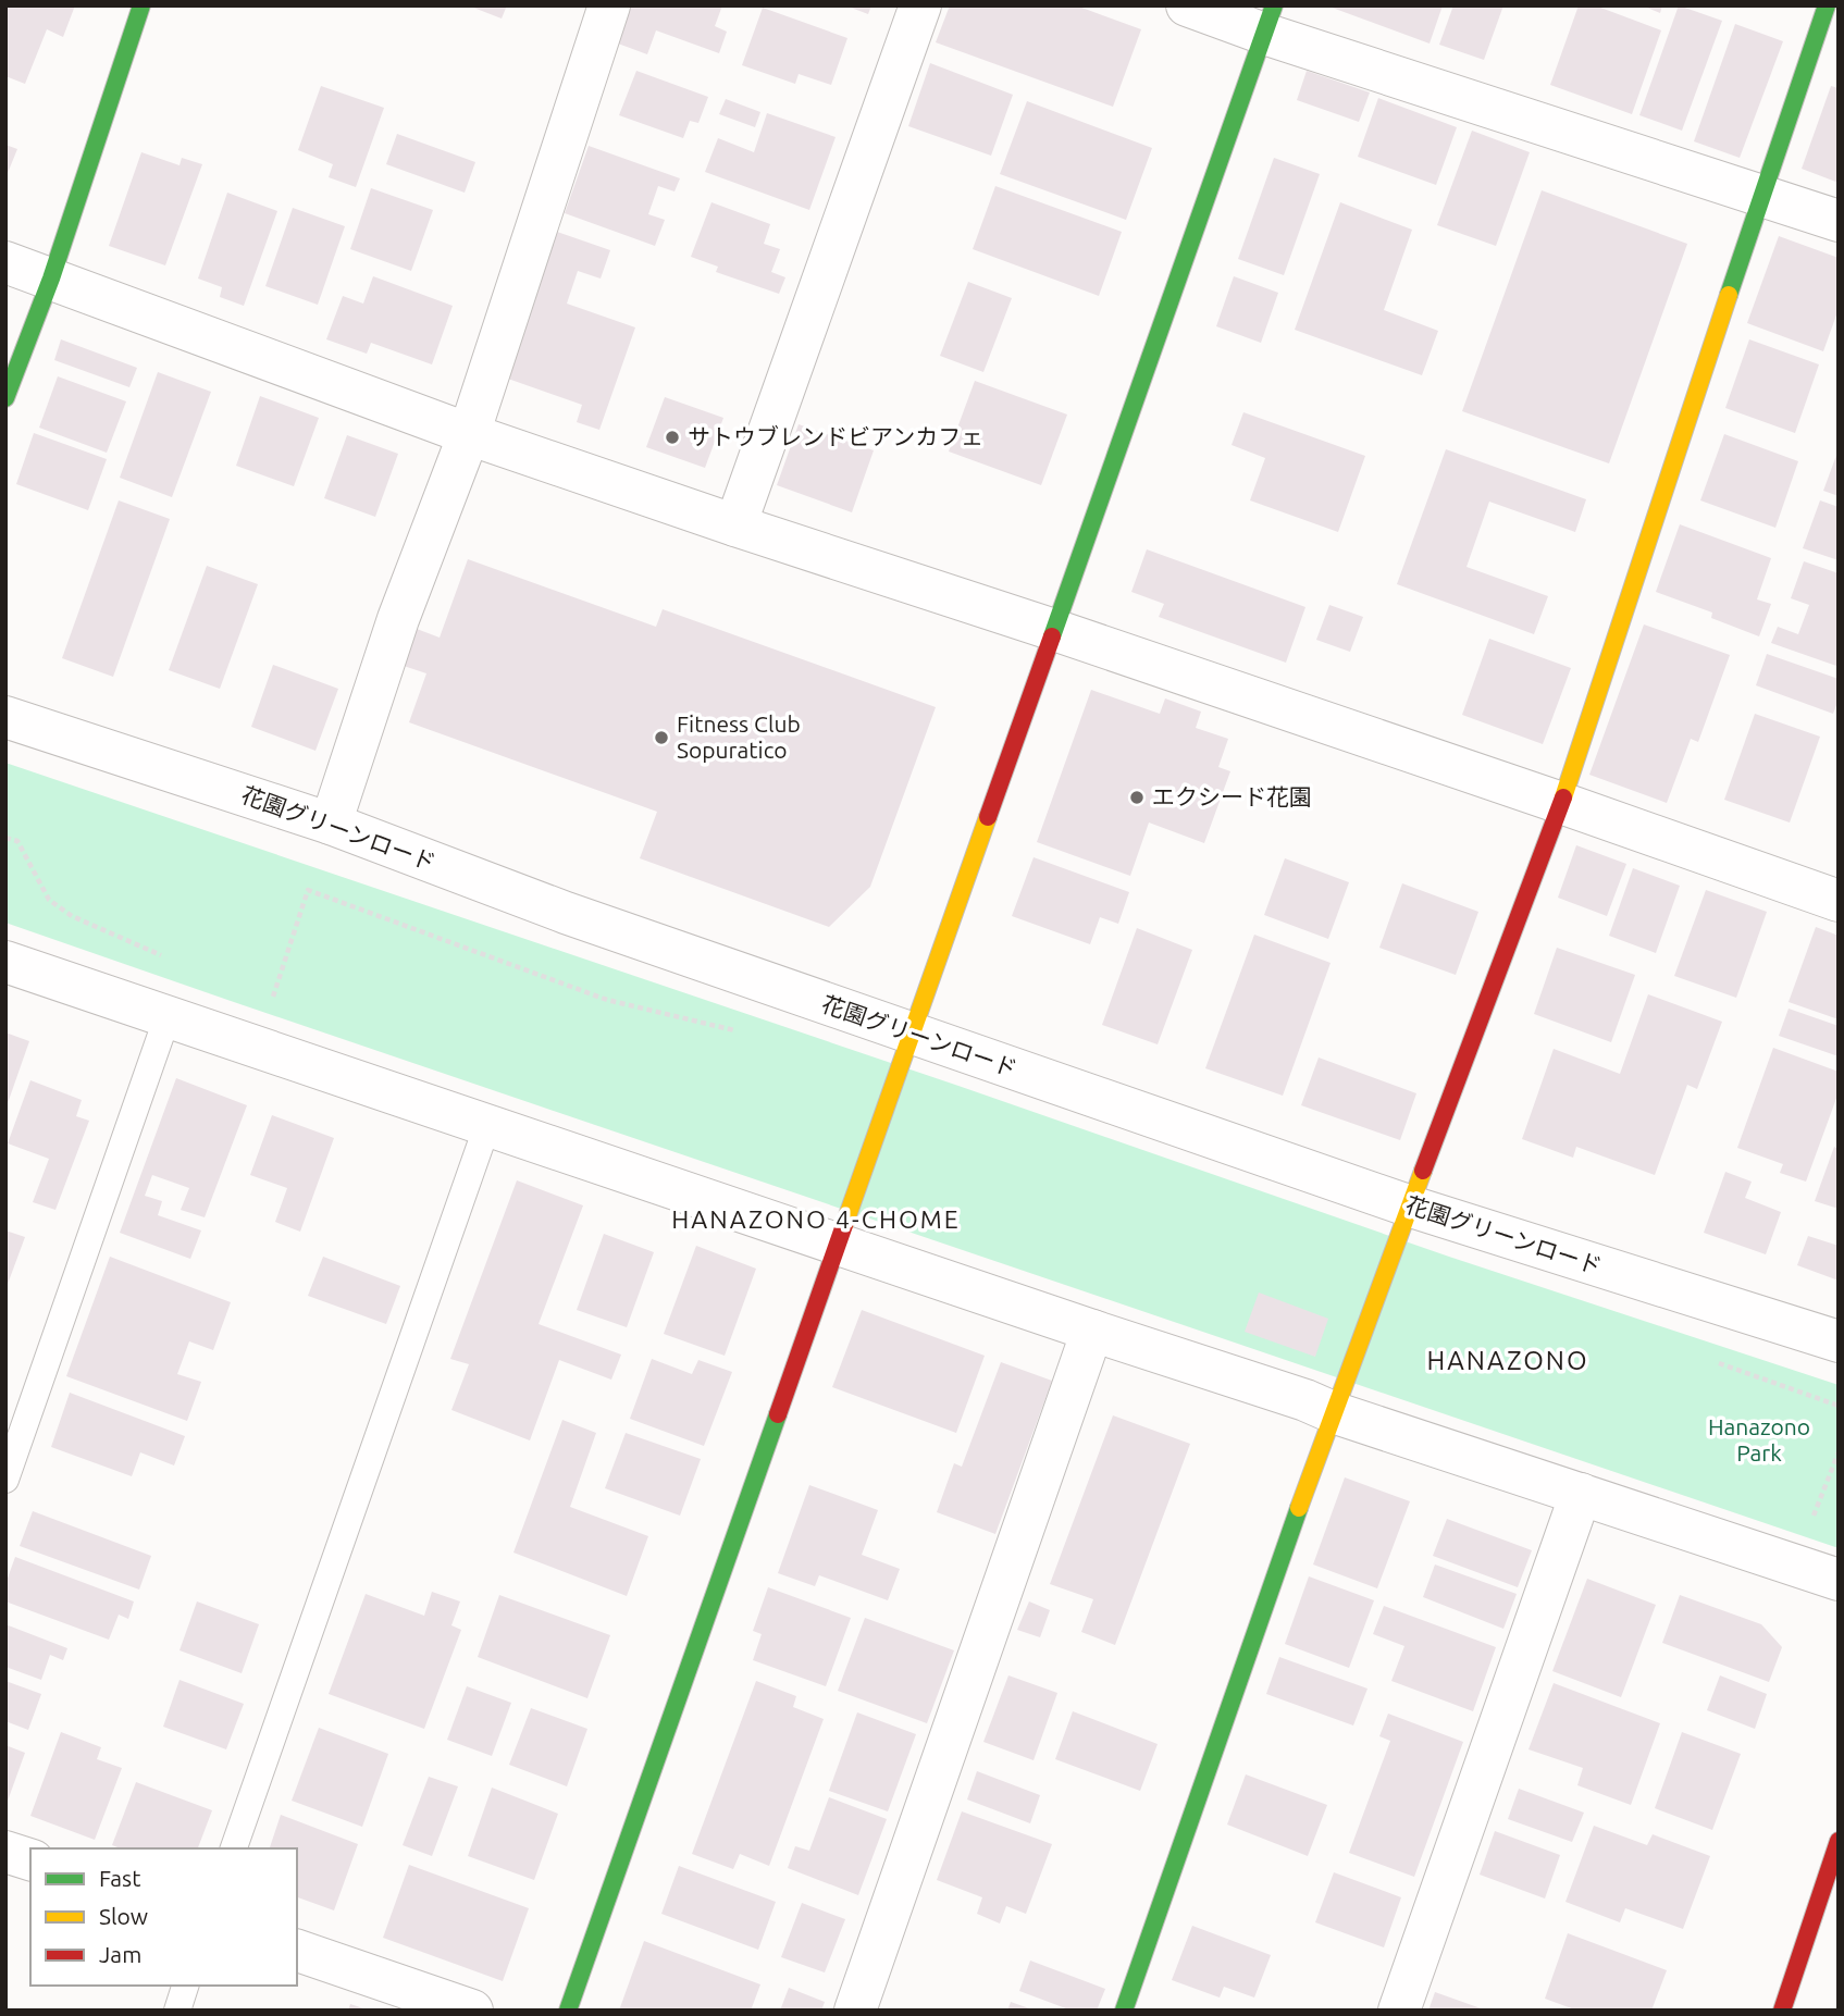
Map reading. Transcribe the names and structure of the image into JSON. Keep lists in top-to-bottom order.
{
  "streets": {
    "street": ["花園グリーンロード"]
  },
  "districts": ["HANAZONO 4-CHOME", "HANAZONO"],
  "parks": ["Hanazono Park"],
  "places": ["サトウブレンドビアンカフェ", "Fitness Club Sopuratico", "エクシード花園"],
  "legend": ["Fast", "Slow", "Jam"]
}
